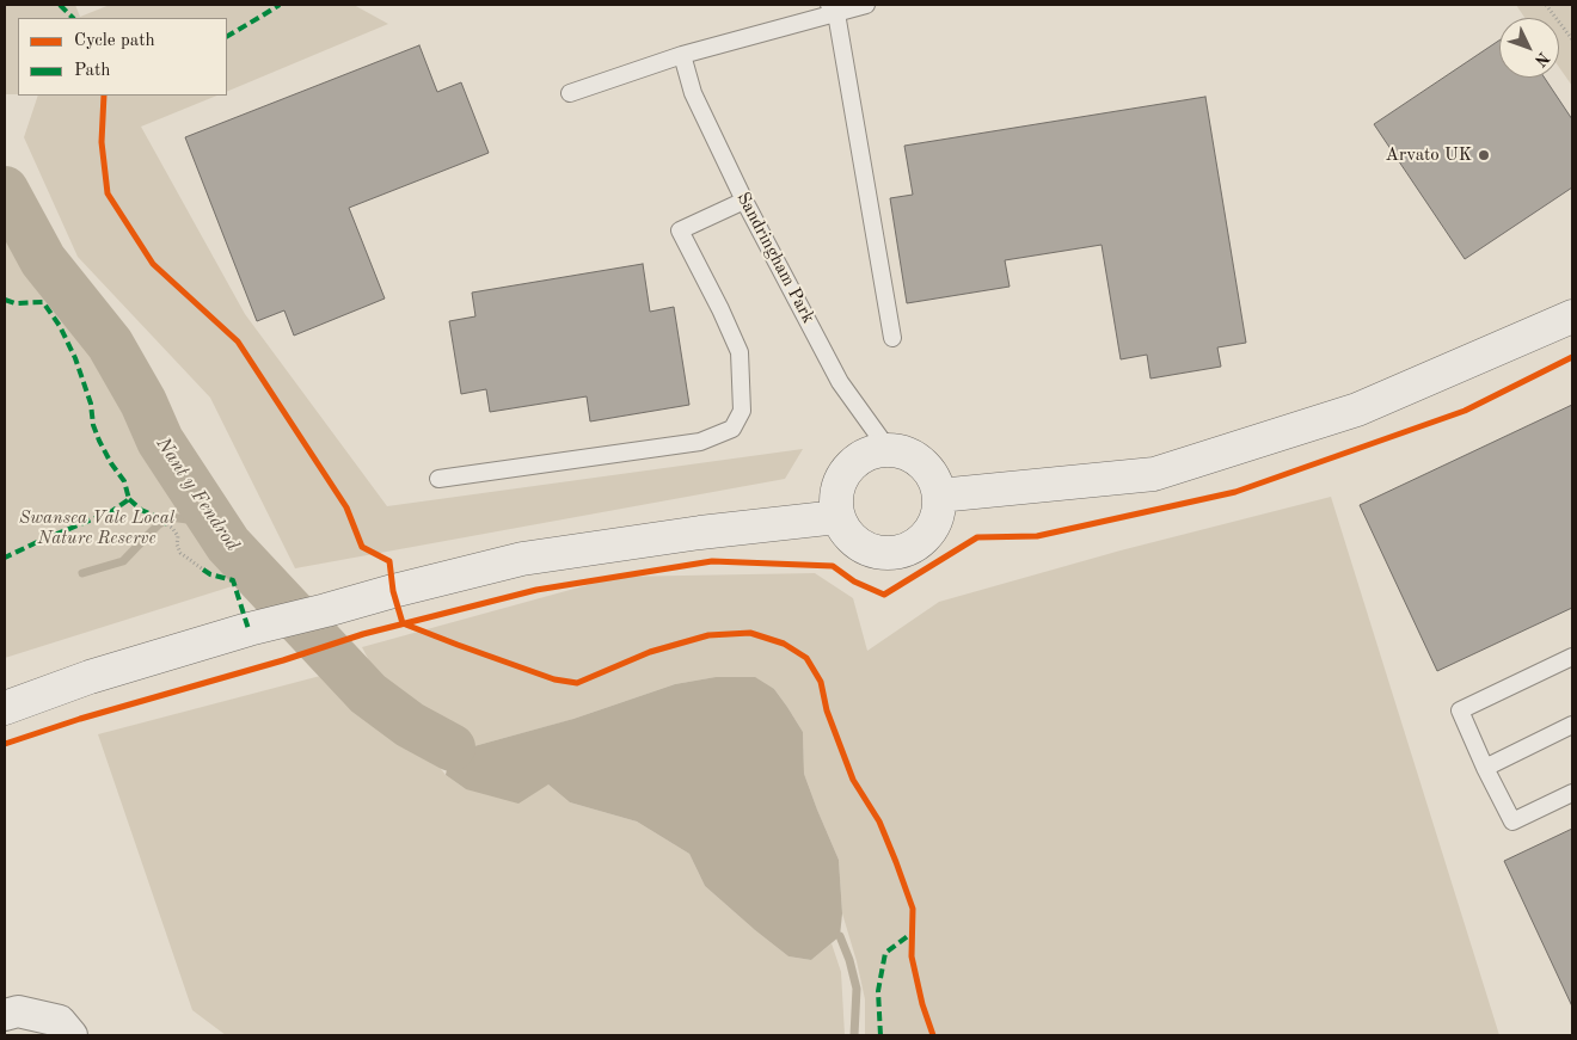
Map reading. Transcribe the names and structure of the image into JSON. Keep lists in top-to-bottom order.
{
  "streets": {
    "lane": ["Sandringham Park"]
  },
  "water": ["Nant y Fendrod"],
  "parks": ["Swansea Vale Local Nature Reserve"],
  "places": ["Arvato UK"],
  "legend": ["Cycle path", "Path"],
  "north": "bottom right"
}
